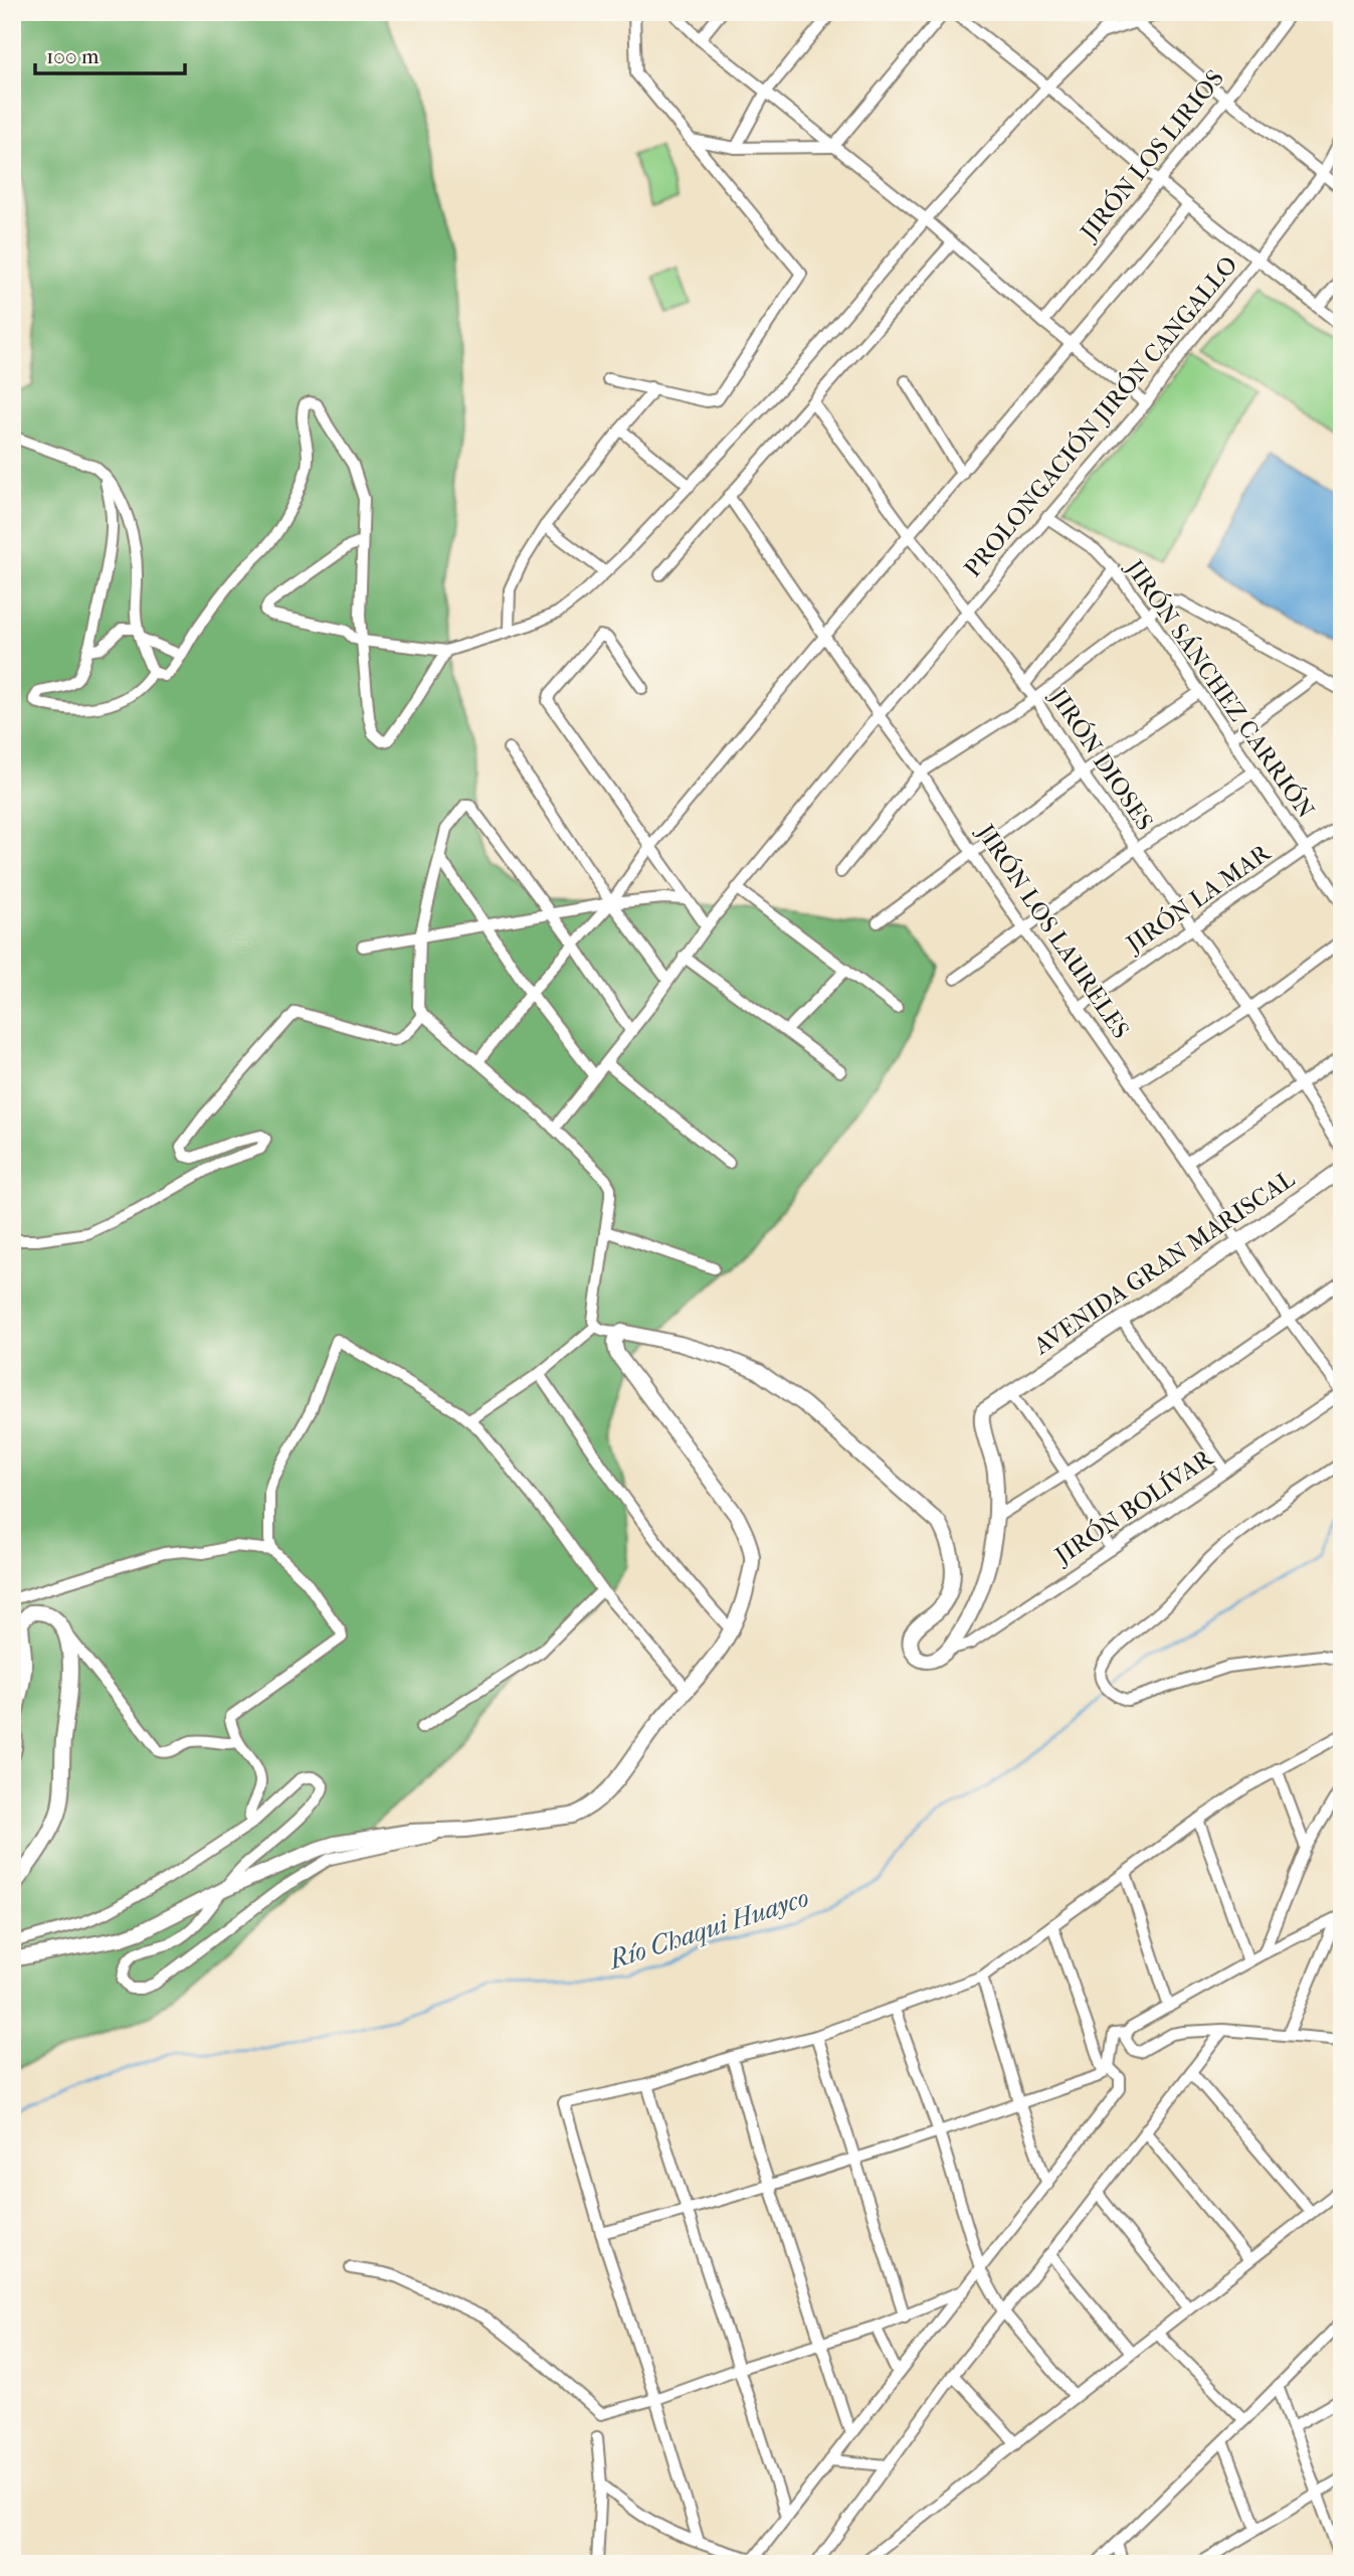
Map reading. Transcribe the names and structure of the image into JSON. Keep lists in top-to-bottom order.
{
  "streets": {
    "street": [
      "JIRÓN LOS LIRIOS",
      "PROLONGACIÓN JIRÓN CANGALLO",
      "JIRÓN SÁNCHEZ CARRIÓN",
      "JIRÓN DIOSES",
      "JIRÓN LA MAR",
      "JIRÓN LOS LAURELES",
      "AVENIDA GRAN MARISCAL",
      "JIRÓN BOLÍVAR"
    ]
  },
  "crossings": [
    ["PROLONGACIÓN JIRÓN CANGALLO", "JIRÓN SÁNCHEZ CARRIÓN"],
    ["PROLONGACIÓN JIRÓN CANGALLO", "JIRÓN DIOSES"],
    ["PROLONGACIÓN JIRÓN CANGALLO", "JIRÓN LOS LAURELES"],
    ["JIRÓN SÁNCHEZ CARRIÓN", "JIRÓN LA MAR"],
    ["JIRÓN DIOSES", "JIRÓN LA MAR"],
    ["JIRÓN LA MAR", "JIRÓN LOS LAURELES"],
    ["JIRÓN LOS LAURELES", "AVENIDA GRAN MARISCAL"],
    ["JIRÓN LOS LAURELES", "JIRÓN BOLÍVAR"]
  ],
  "water": ["Río Chaqui Huayco"],
  "scale_bar": "100 m"
}
